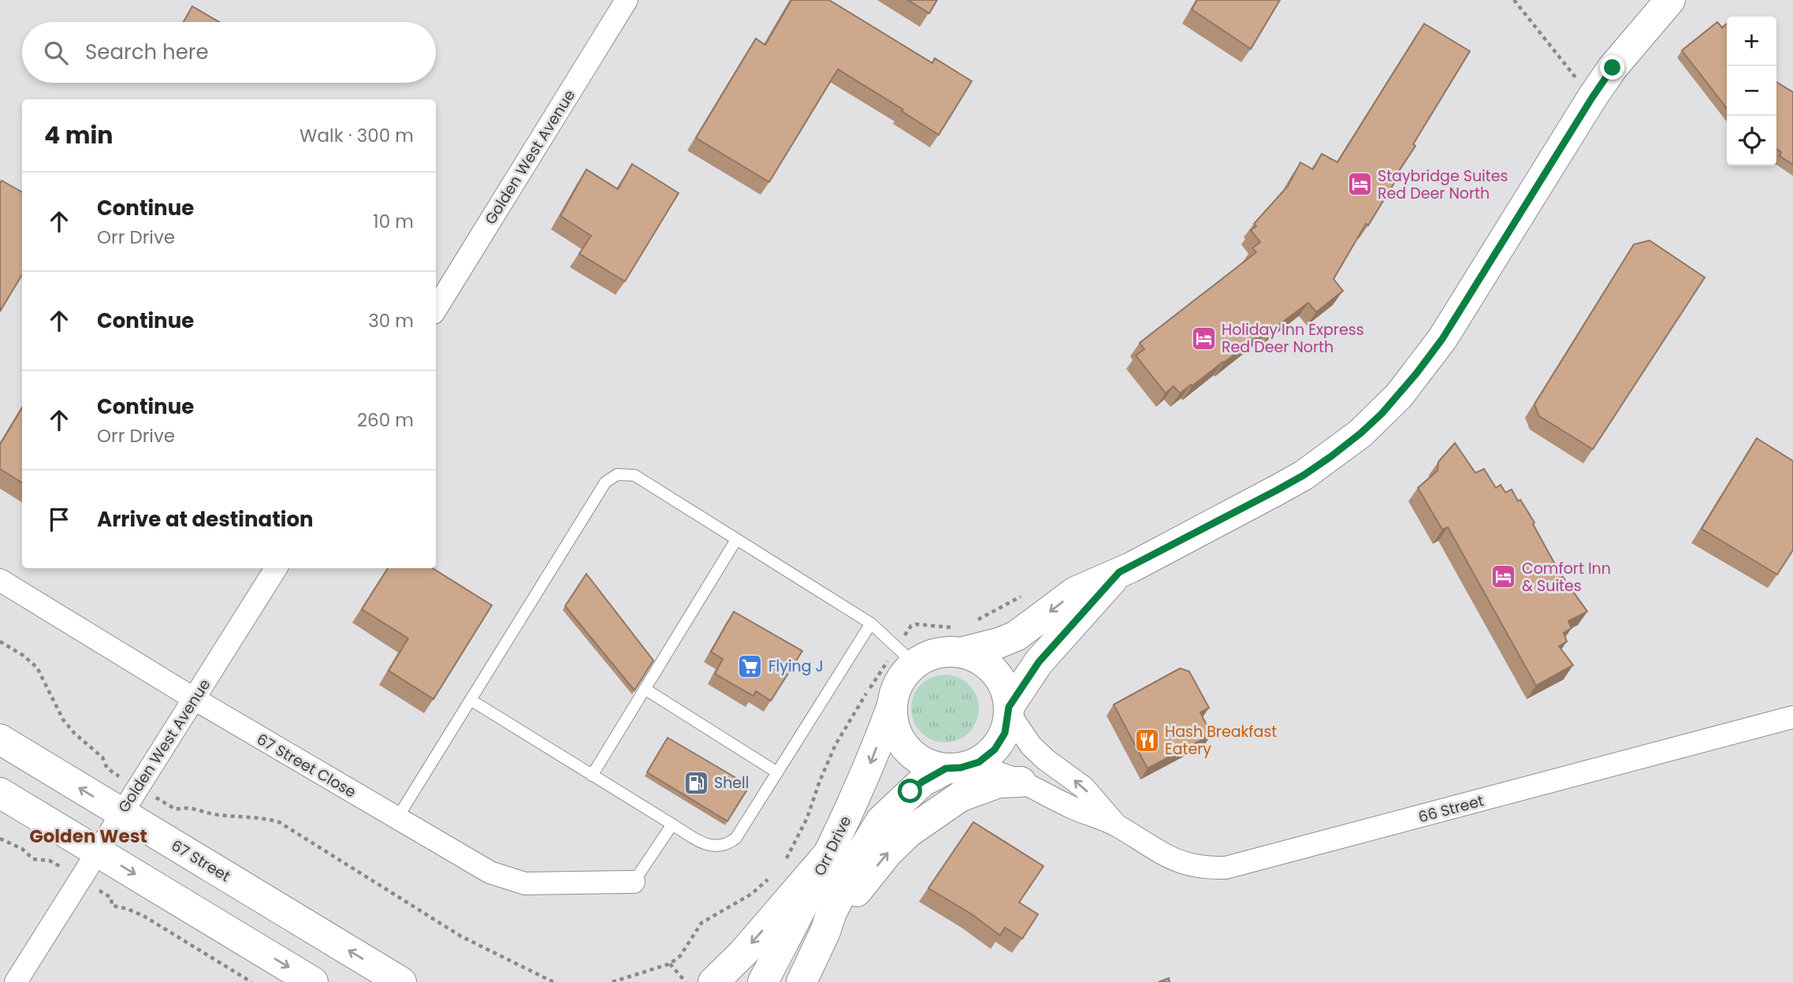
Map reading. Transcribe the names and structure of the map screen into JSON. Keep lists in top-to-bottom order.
{
  "streets": {
    "street": [
      "Golden West Avenue",
      "67 Street Close",
      "66 Street",
      "Orr Drive",
      "67 Street"
    ]
  },
  "crossings": [
    ["Golden West Avenue", "67 Street Close"],
    ["Golden West Avenue", "67 Street"],
    ["66 Street", "Orr Drive"]
  ],
  "districts": ["Golden West"],
  "places": {
    "hotel": ["Staybridge Suites Red Deer North", "Holiday Inn Express Red Deer North", "Comfort Inn & Suites"],
    "supermarket": ["Flying J"],
    "restaurant": ["Hash Breakfast Eatery"],
    "fuel station": ["Shell"]
  },
  "page": {
    "map_buttons": ["+", "−"],
    "search": "Search here",
    "heading": ["4 min", "Walk · 300 m"],
    "list": [
      ["Continue", "Orr Drive", "10 m"],
      ["Continue", "30 m"],
      ["Continue", "Orr Drive", "260 m"],
      "Arrive at destination"
    ]
  }
}
